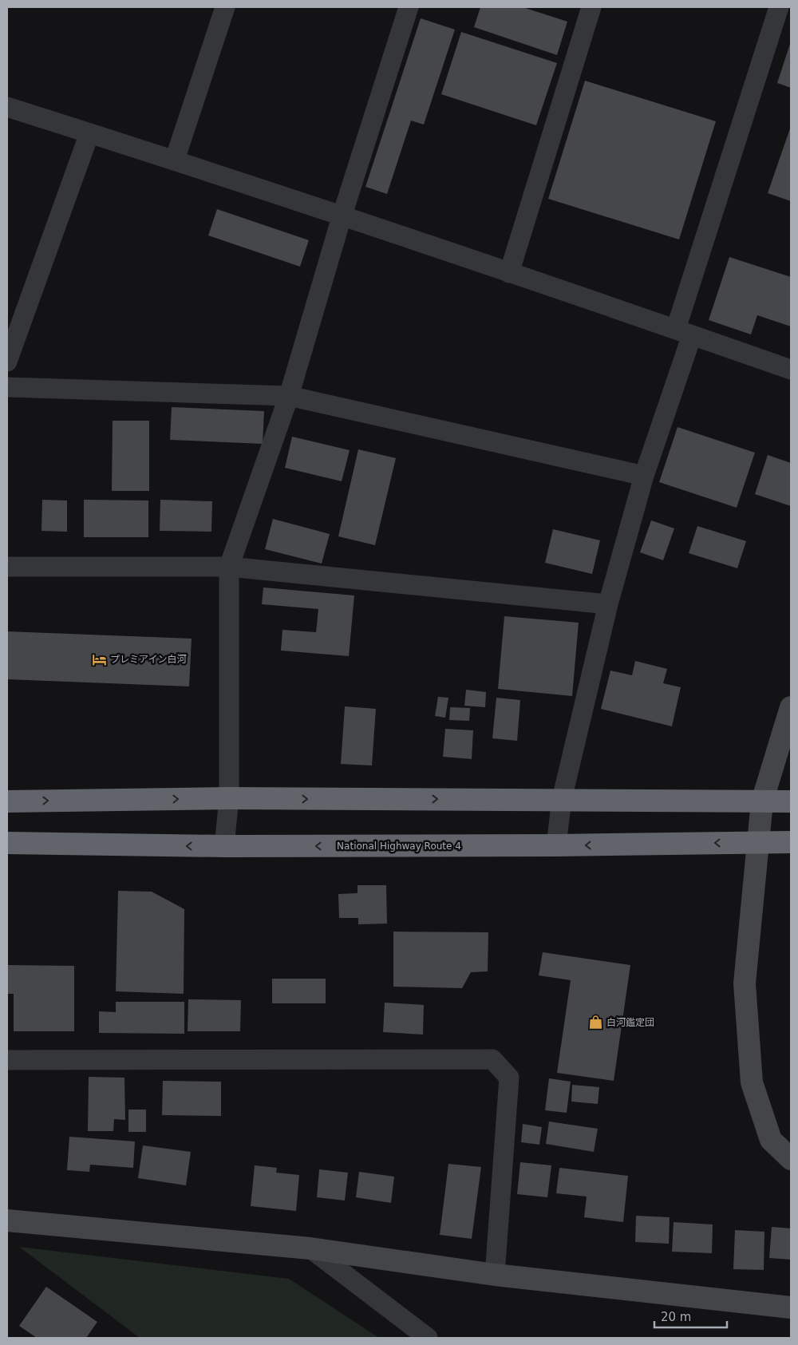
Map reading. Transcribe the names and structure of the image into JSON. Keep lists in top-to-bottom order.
{
  "streets": {
    "highway": ["National Highway Route 4"]
  },
  "places": {
    "hotel": ["プレミアイン白河"],
    "shop": ["白河鑑定団"]
  },
  "scale_bar": "20 m"
}
